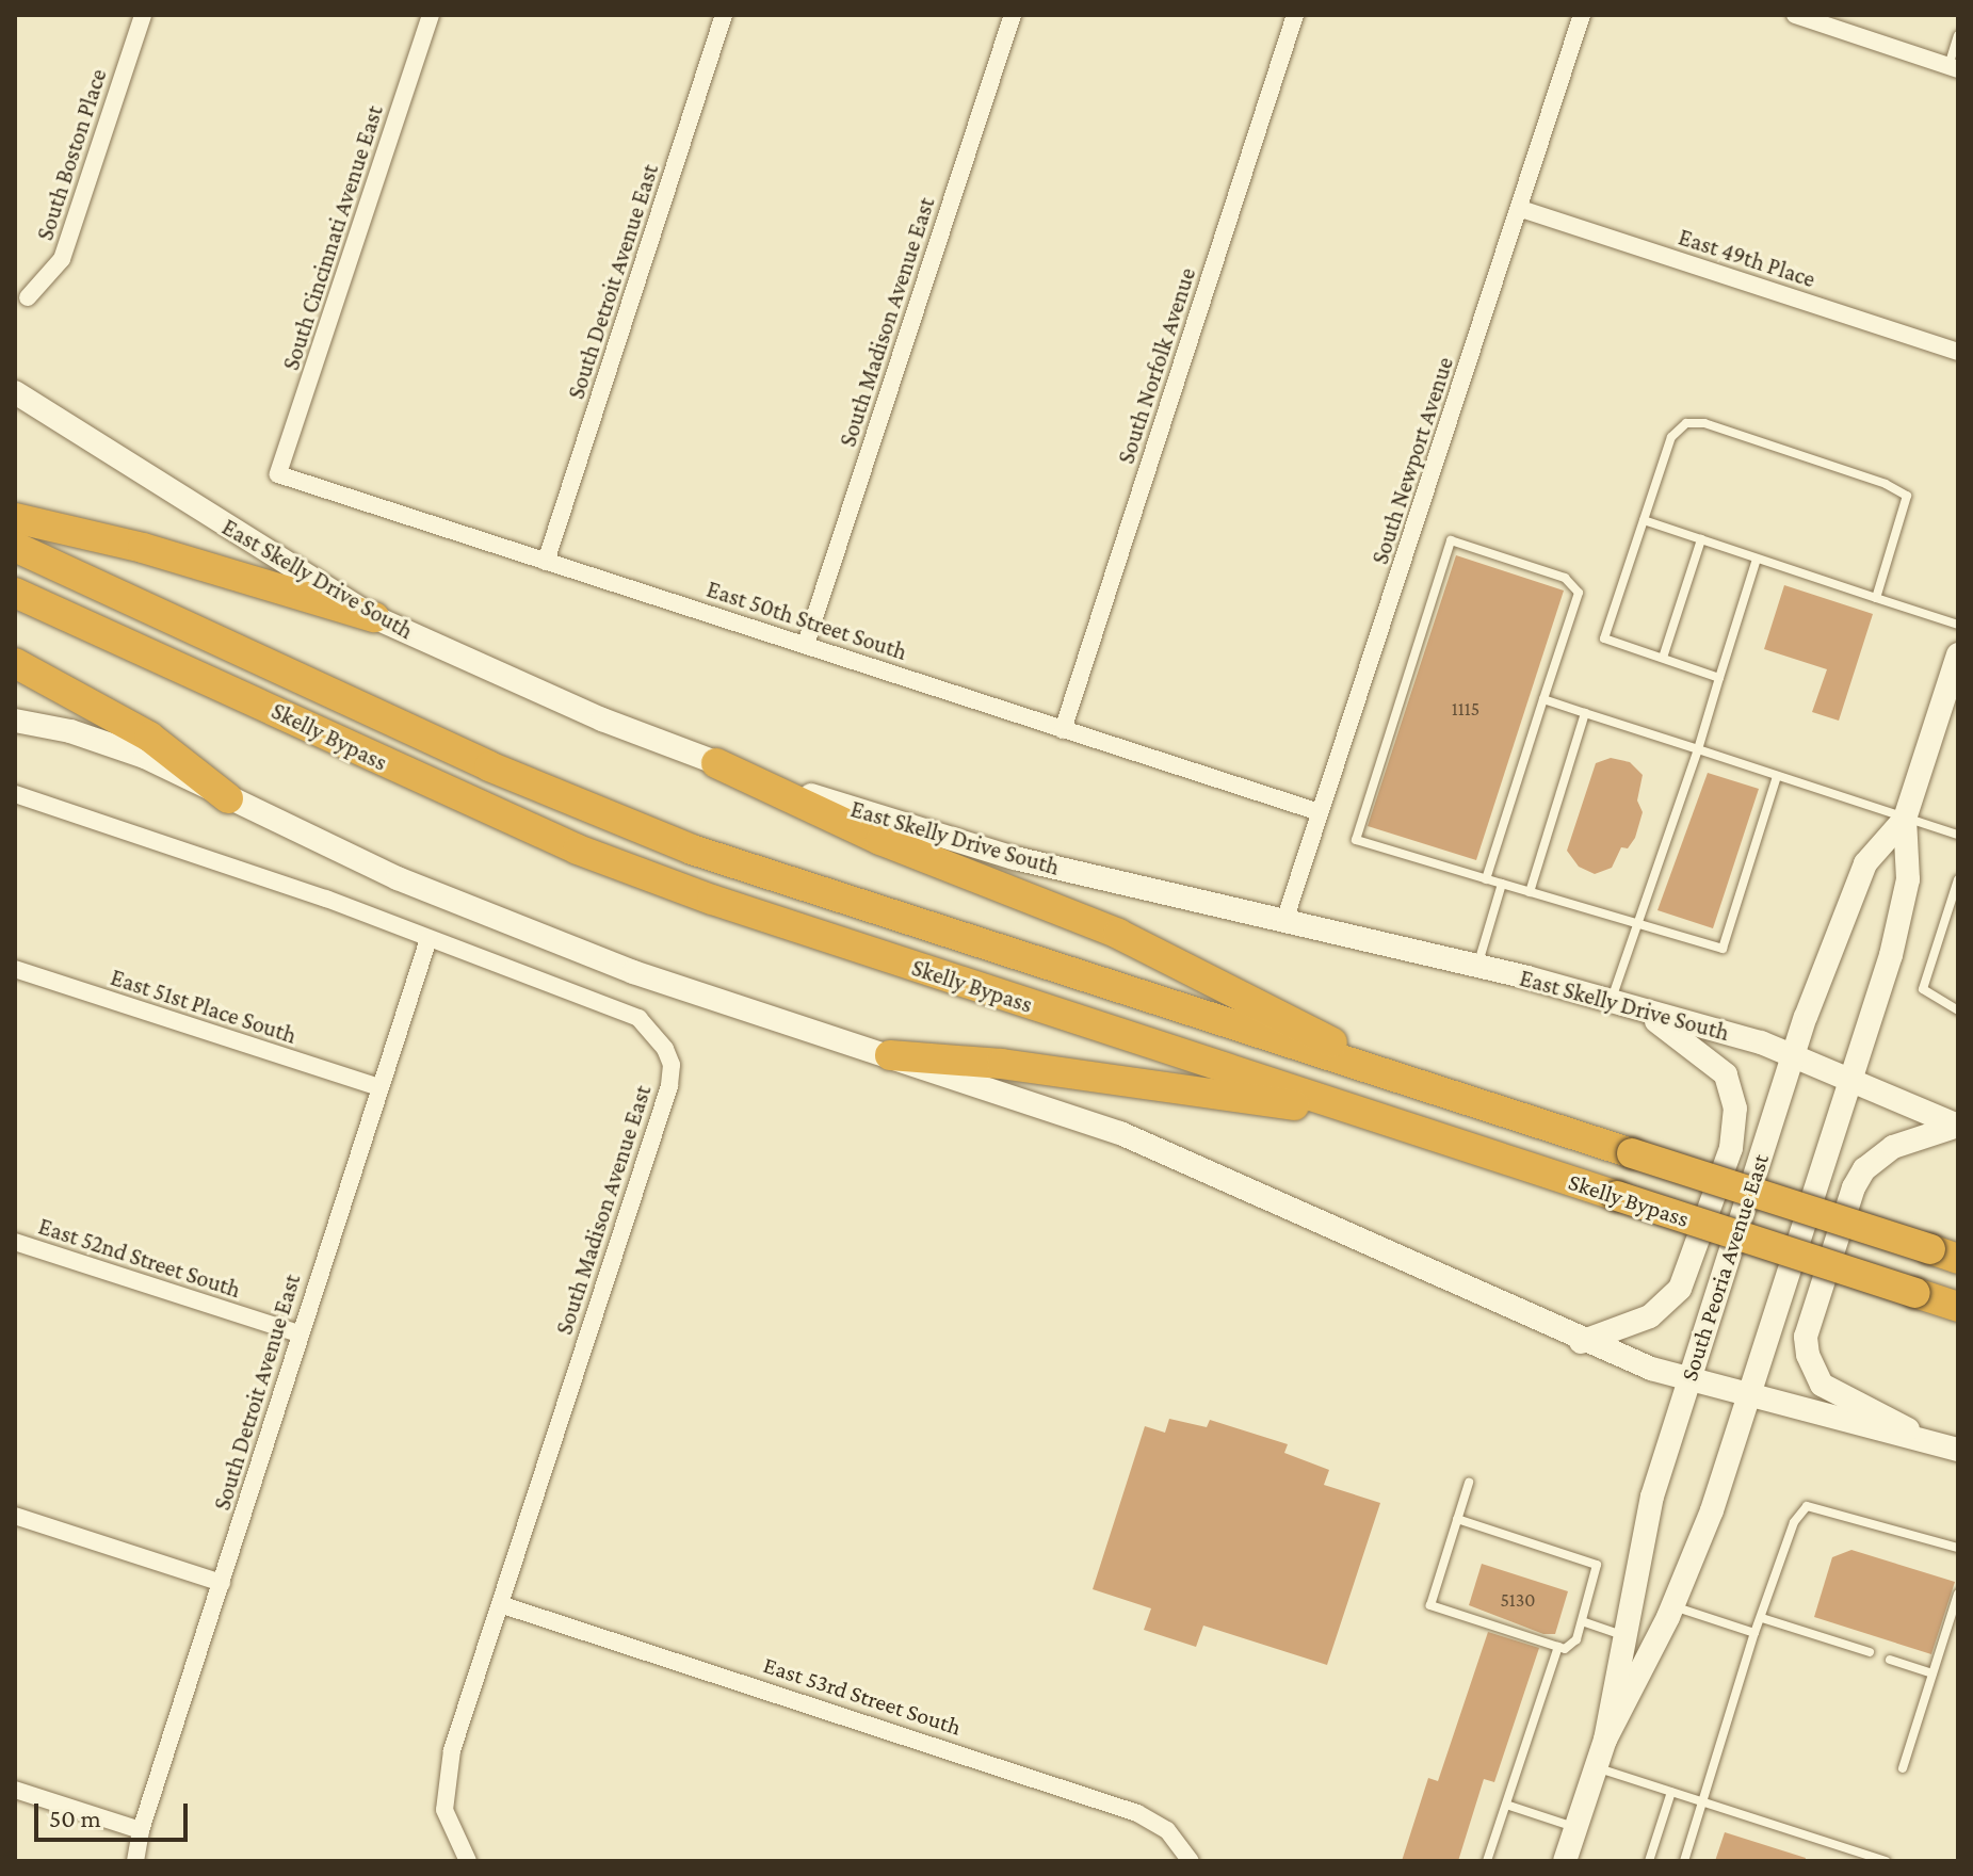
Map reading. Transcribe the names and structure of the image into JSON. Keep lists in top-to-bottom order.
{
  "streets": {
    "highway": ["Skelly Bypass"],
    "main road": ["East Skelly Drive South", "South Peoria Avenue East"],
    "street": [
      "South Boston Place",
      "South Cincinnati Avenue East",
      "East 49th Place",
      "South Detroit Avenue East",
      "South Madison Avenue East",
      "South Norfolk Avenue",
      "South Newport Avenue",
      "East 50th Street South",
      "East 51st Place South",
      "East 52nd Street South",
      "East 53rd Street South"
    ]
  },
  "crossings": [
    ["South Cincinnati Avenue East", "East 50th Street South"],
    ["East 49th Place", "South Newport Avenue"],
    ["South Detroit Avenue East", "South Madison Avenue East"],
    ["South Detroit Avenue East", "East 50th Street South"],
    ["South Detroit Avenue East", "East 51st Place South"],
    ["South Detroit Avenue East", "East 52nd Street South"],
    ["South Madison Avenue East", "East 50th Street South"],
    ["South Madison Avenue East", "East 53rd Street South"],
    ["South Norfolk Avenue", "East 50th Street South"],
    ["South Newport Avenue", "East Skelly Drive South"],
    ["South Newport Avenue", "East 50th Street South"],
    ["East Skelly Drive South", "South Peoria Avenue East"]
  ],
  "house_numbers": ["1115", "5130"],
  "scale_bar": "50 m"
}
